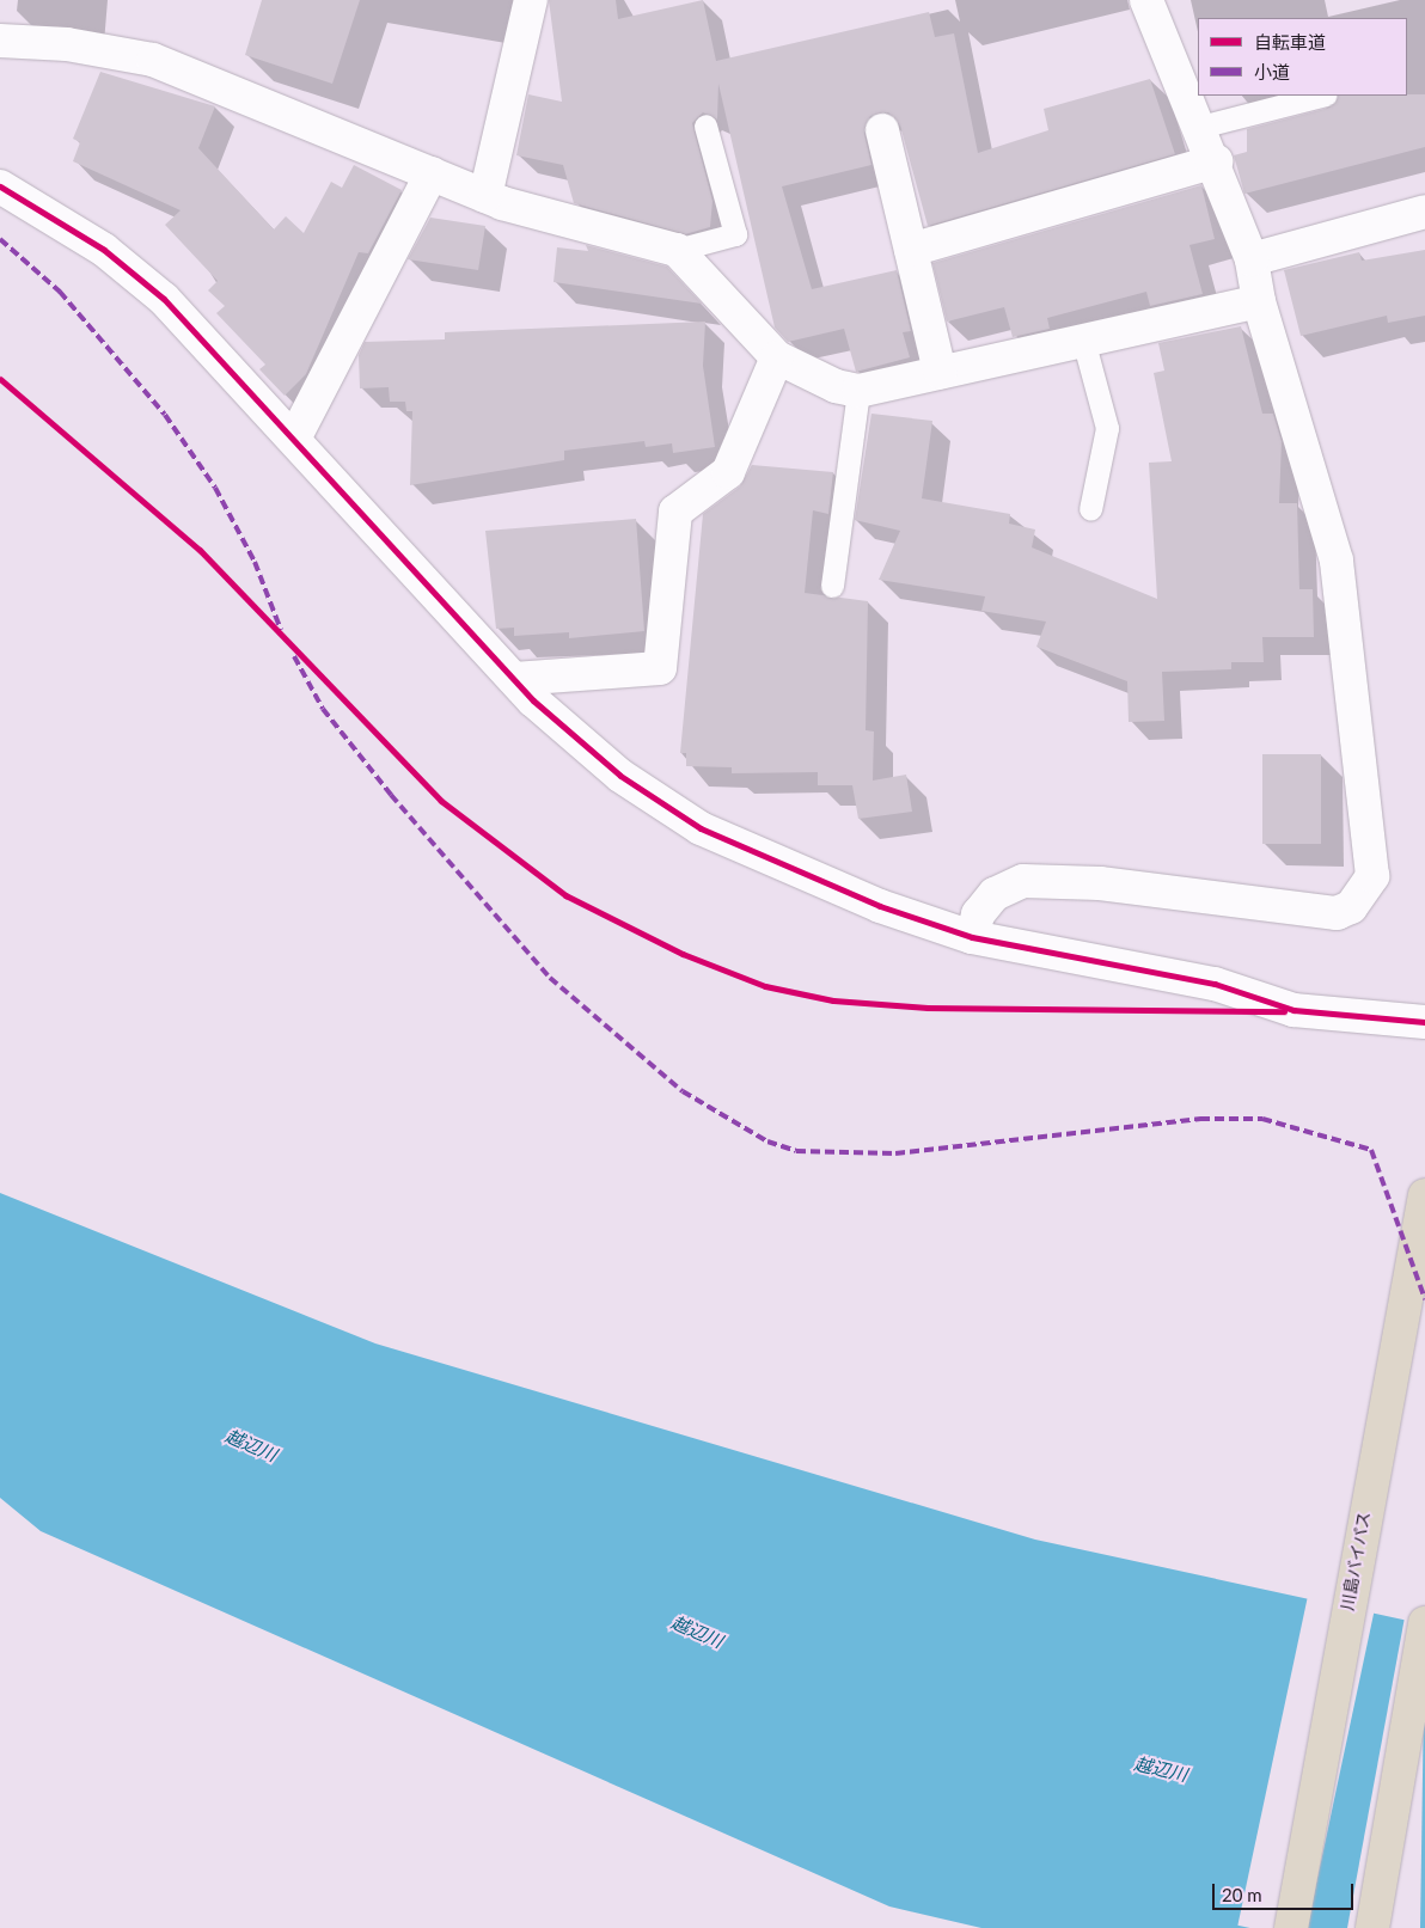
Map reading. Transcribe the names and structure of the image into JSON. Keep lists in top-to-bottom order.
{
  "streets": {
    "highway": ["川島バイパス"]
  },
  "water": ["越辺川"],
  "legend": ["自転車道", "小道"],
  "scale_bar": "20 m"
}
